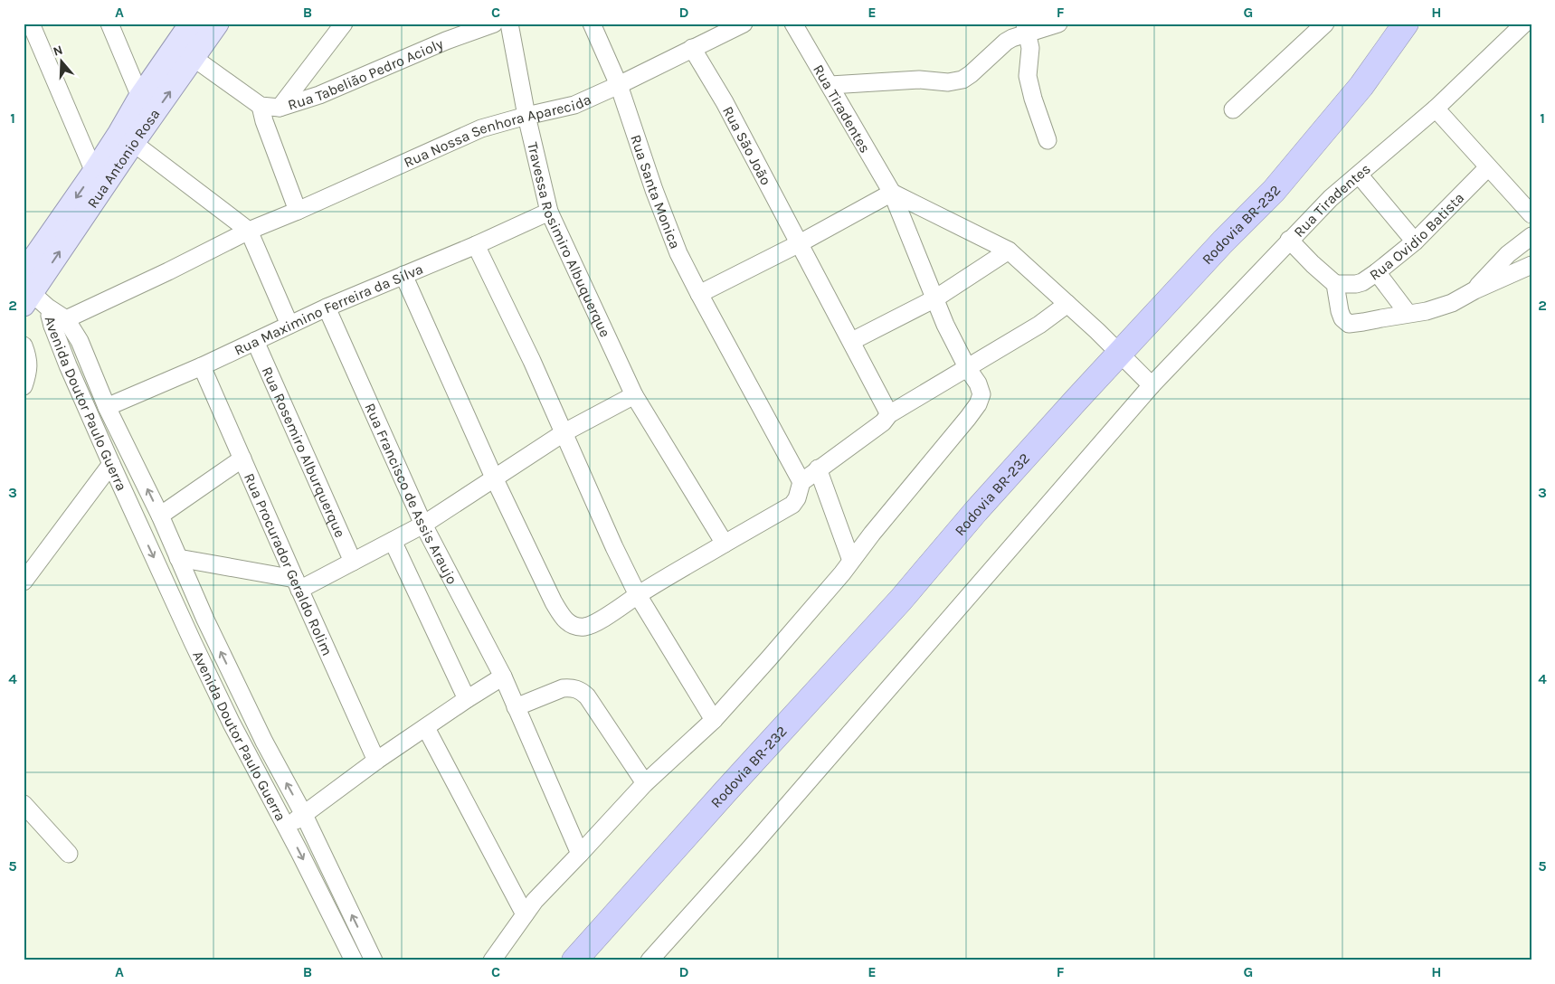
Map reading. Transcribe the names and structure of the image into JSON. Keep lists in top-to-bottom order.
{
  "streets": {
    "highway": ["Rodovia BR-232"],
    "main road": ["Rua Antonio Rosa"],
    "street": [
      "Rua Tabelião Pedro Acioly",
      "Rua Tiradentes",
      "Rua Nossa Senhora Aparecida",
      "Rua São João",
      "Rua Santa Monica",
      "Rua Ovidio Batista",
      "Travessa Rosimiro Albuquerque",
      "Rua Maximino Ferreira da Silva",
      "Avenida Doutor Paulo Guerra",
      "Rua Rosemiro Alburquerque",
      "Rua Francisco de Assis Araujo",
      "Rua Procurador Geraldo Rolim"
    ]
  },
  "crossings": [
    ["Rua Tiradentes", "Rua Francisco de Assis Araujo"],
    ["Rua Nossa Senhora Aparecida", "Rua São João"],
    ["Rua Nossa Senhora Aparecida", "Rua Santa Monica"],
    ["Rua Nossa Senhora Aparecida", "Travessa Rosimiro Albuquerque"],
    ["Rua Nossa Senhora Aparecida", "Avenida Doutor Paulo Guerra"],
    ["Rua Antonio Rosa", "Avenida Doutor Paulo Guerra"],
    ["Travessa Rosimiro Albuquerque", "Rua Maximino Ferreira da Silva"],
    ["Rua Maximino Ferreira da Silva", "Avenida Doutor Paulo Guerra"],
    ["Rua Maximino Ferreira da Silva", "Rua Rosemiro Alburquerque"],
    ["Rua Maximino Ferreira da Silva", "Rua Francisco de Assis Araujo"],
    ["Rua Maximino Ferreira da Silva", "Rua Procurador Geraldo Rolim"]
  ],
  "north": "top",
  "grid": {
    "columns": [
      "A",
      "B",
      "C",
      "D",
      "E",
      "F",
      "G",
      "H"
    ],
    "rows": [
      "1",
      "2",
      "3",
      "4",
      "5"
    ]
  }
}
